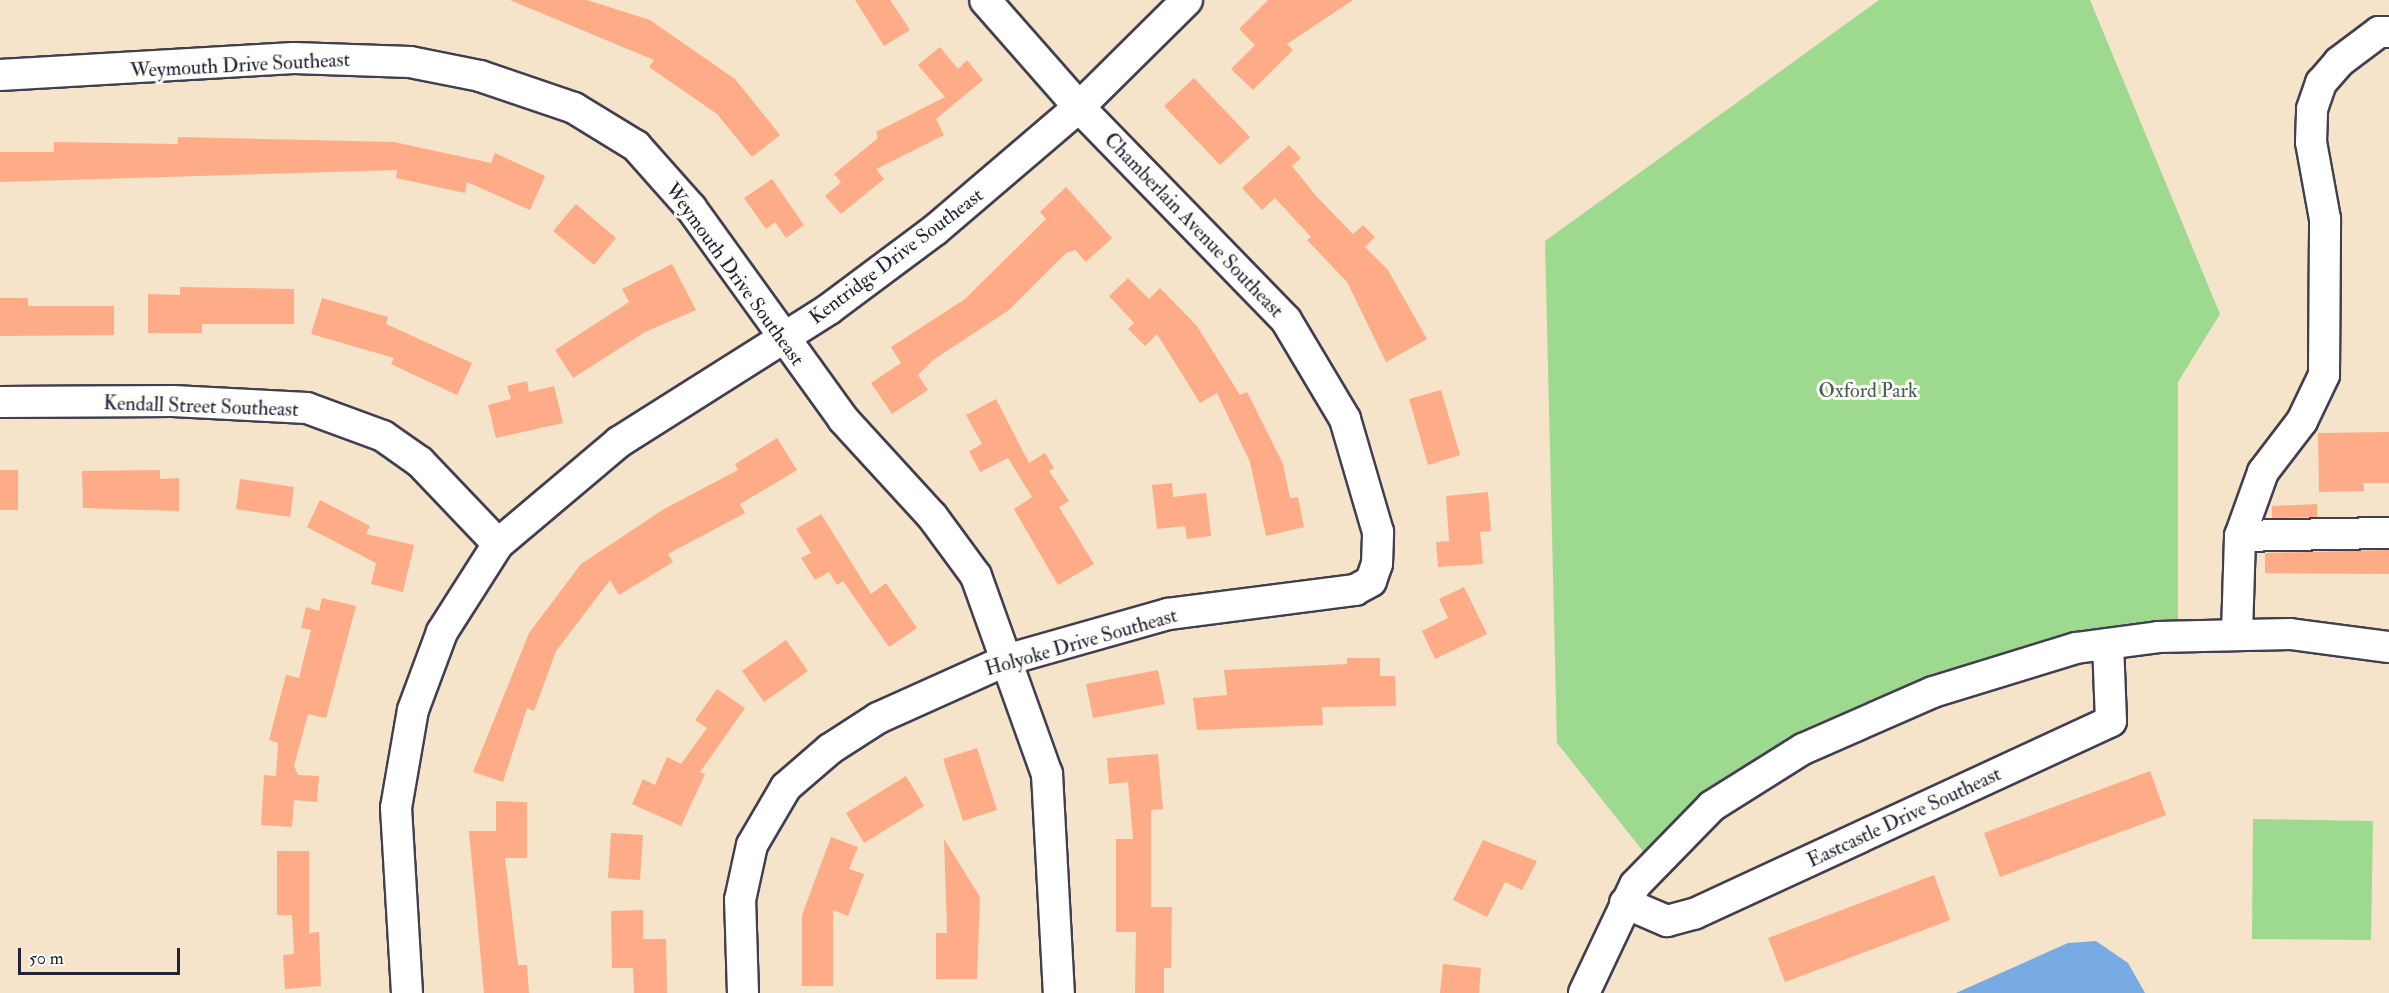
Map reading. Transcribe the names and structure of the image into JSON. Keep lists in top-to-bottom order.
{
  "streets": {
    "street": [
      "Weymouth Drive Southeast",
      "Chamberlain Avenue Southeast",
      "Kentridge Drive Southeast",
      "Kendall Street Southeast",
      "Holyoke Drive Southeast",
      "Eastcastle Drive Southeast"
    ]
  },
  "crossings": [
    ["Weymouth Drive Southeast", "Kentridge Drive Southeast"],
    ["Weymouth Drive Southeast", "Holyoke Drive Southeast"],
    ["Chamberlain Avenue Southeast", "Kentridge Drive Southeast"],
    ["Chamberlain Avenue Southeast", "Holyoke Drive Southeast"],
    ["Kentridge Drive Southeast", "Kendall Street Southeast"]
  ],
  "parks": ["Oxford Park"],
  "scale_bar": "50 m"
}
